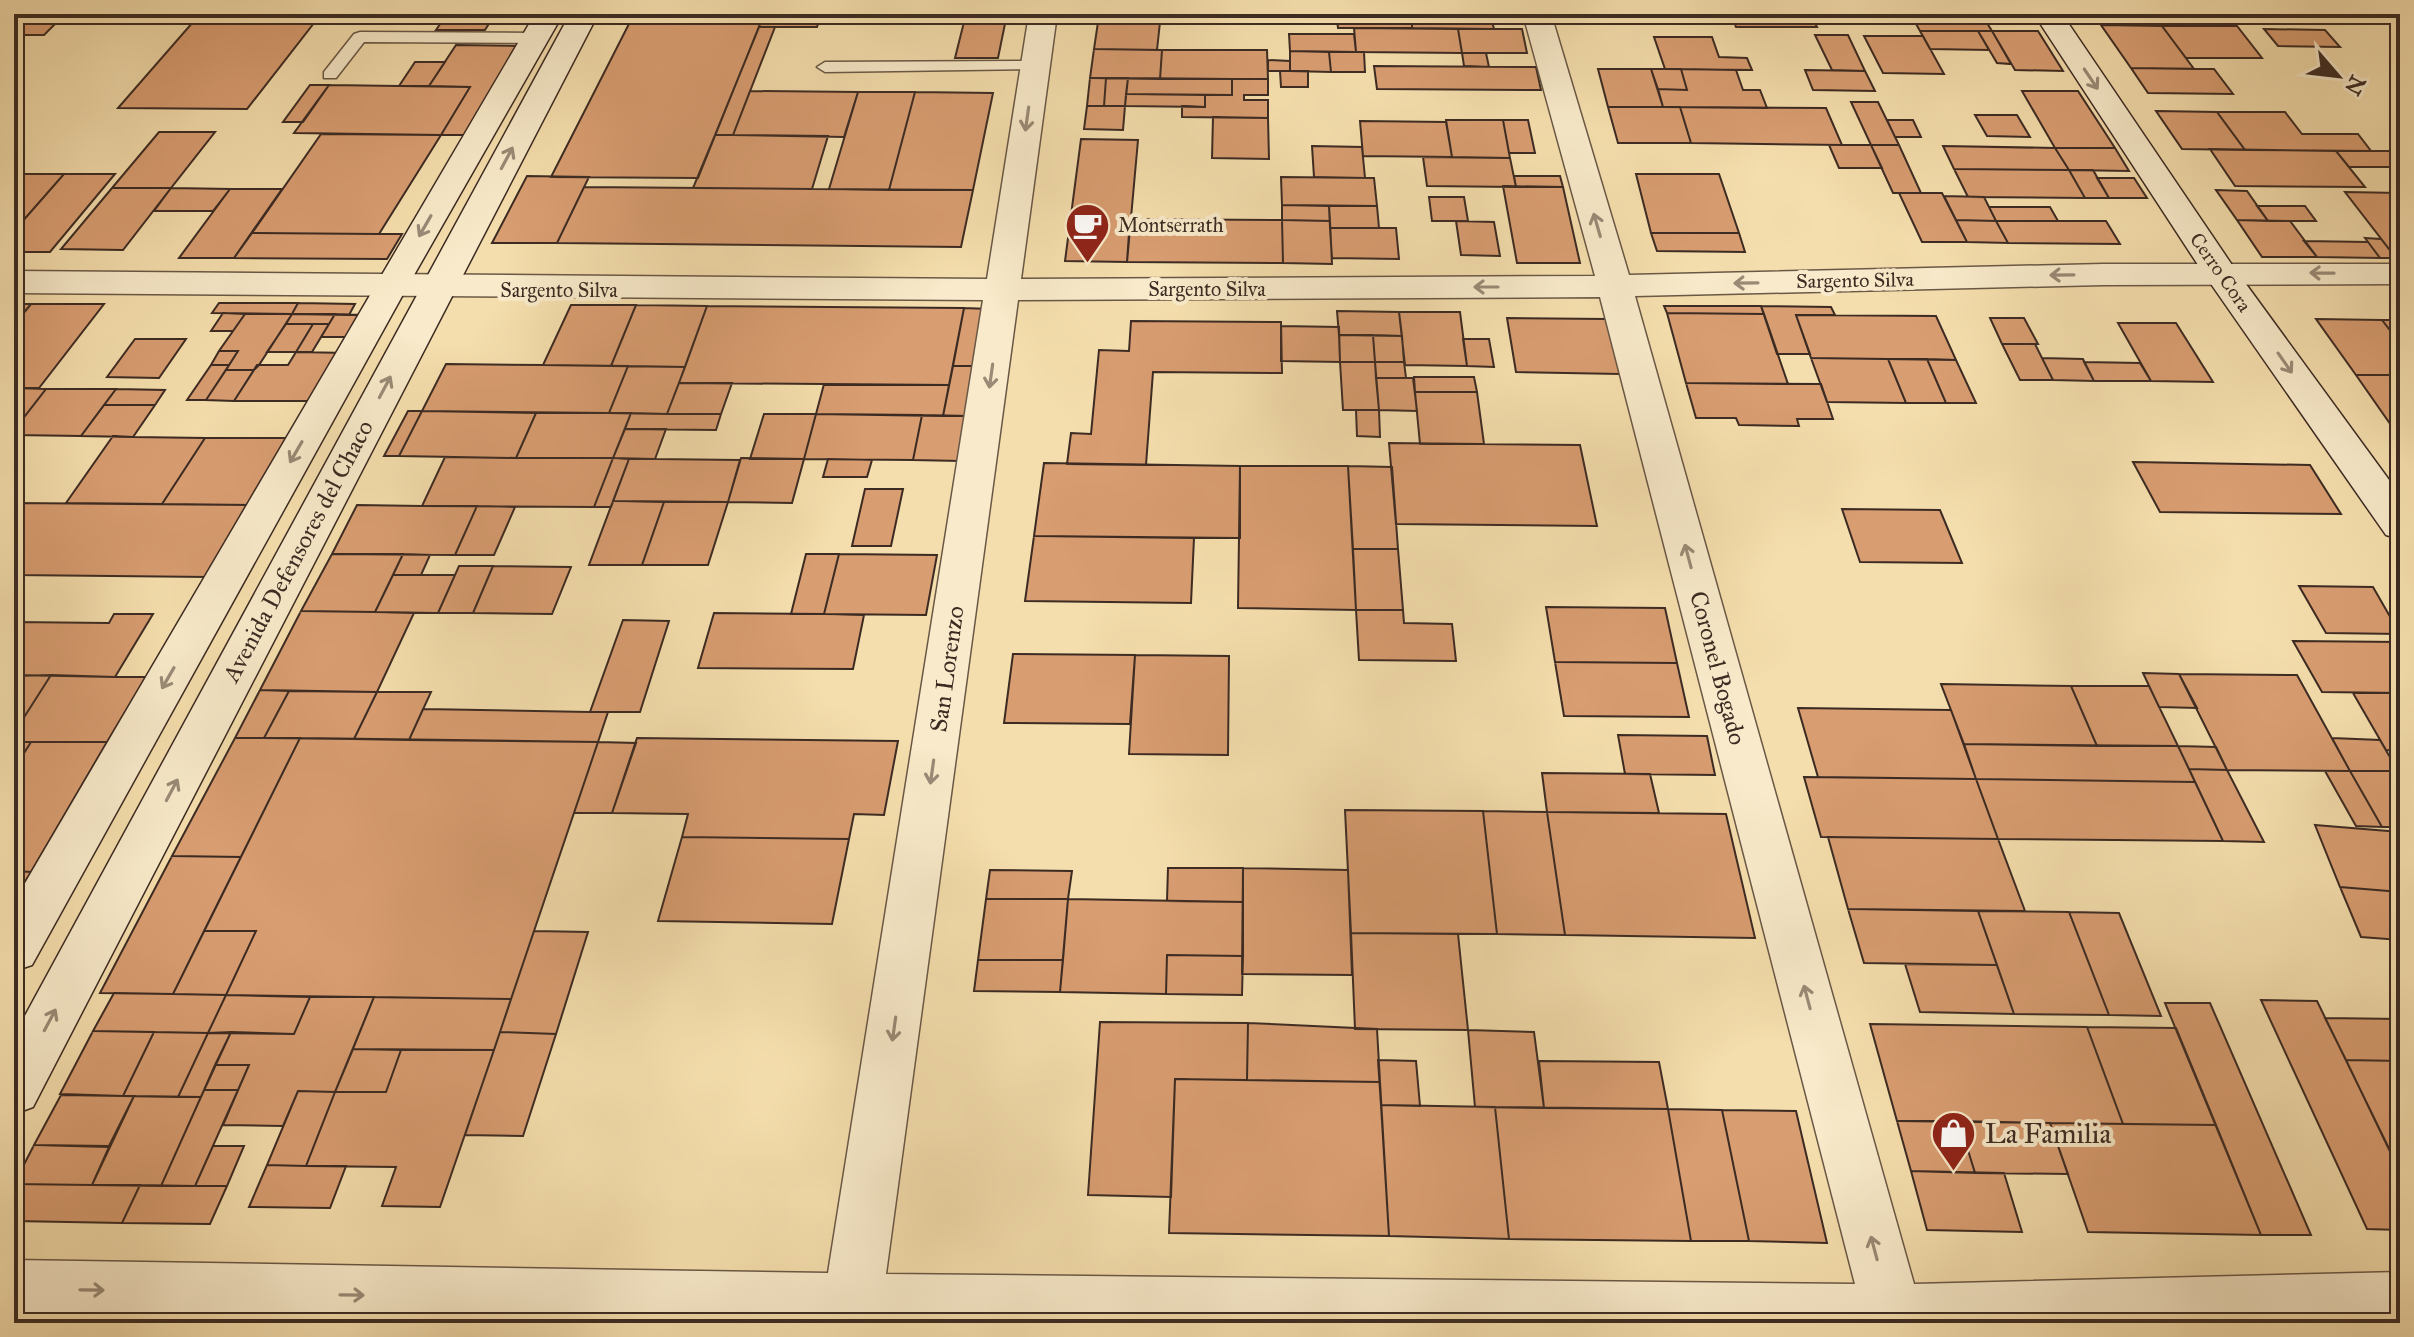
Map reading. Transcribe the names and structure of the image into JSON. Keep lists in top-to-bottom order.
{
  "streets": {
    "street": [
      "Cerro Cora",
      "Sargento Silva",
      "Avenida Defensores del Chaco",
      "Coronel Bogado",
      "San Lorenzo"
    ]
  },
  "crossings": [
    ["Cerro Cora", "Sargento Silva"],
    ["Sargento Silva", "Avenida Defensores del Chaco"],
    ["Sargento Silva", "Coronel Bogado"],
    ["Sargento Silva", "San Lorenzo"]
  ],
  "one_way": [
    "Cerro Cora",
    "Sargento Silva",
    "Coronel Bogado",
    "San Lorenzo"
  ],
  "places": {
    "cafe": ["Montserrath"],
    "shop": ["La Familia"]
  },
  "north": "bottom right"
}
